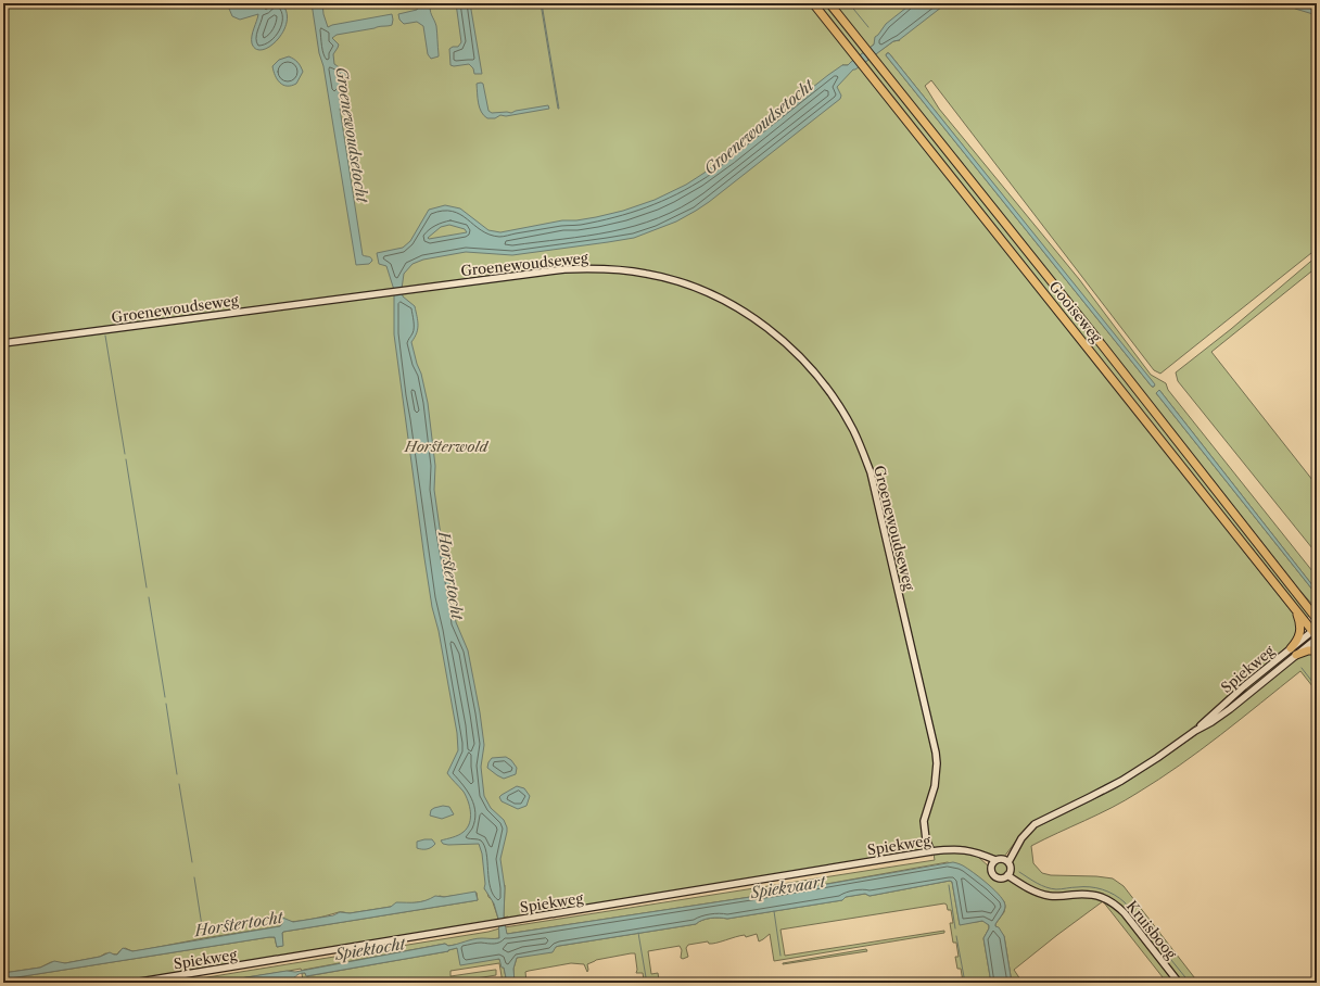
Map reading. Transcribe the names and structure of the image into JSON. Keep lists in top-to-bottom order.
{
  "streets": {
    "highway": ["Gooiseweg"],
    "main road": ["Groenewoudseweg", "Spiekweg", "Kruisboog"]
  },
  "crossings": [
    ["Groenewoudseweg", "Spiekweg"],
    ["Gooiseweg", "Spiekweg"],
    ["Spiekweg", "Kruisboog"]
  ],
  "water": [
    "Groenewoudsetocht",
    "Horstertocht",
    "Spiekvaart",
    "Spiektocht"
  ],
  "parks": ["Horsterwold"]
}
